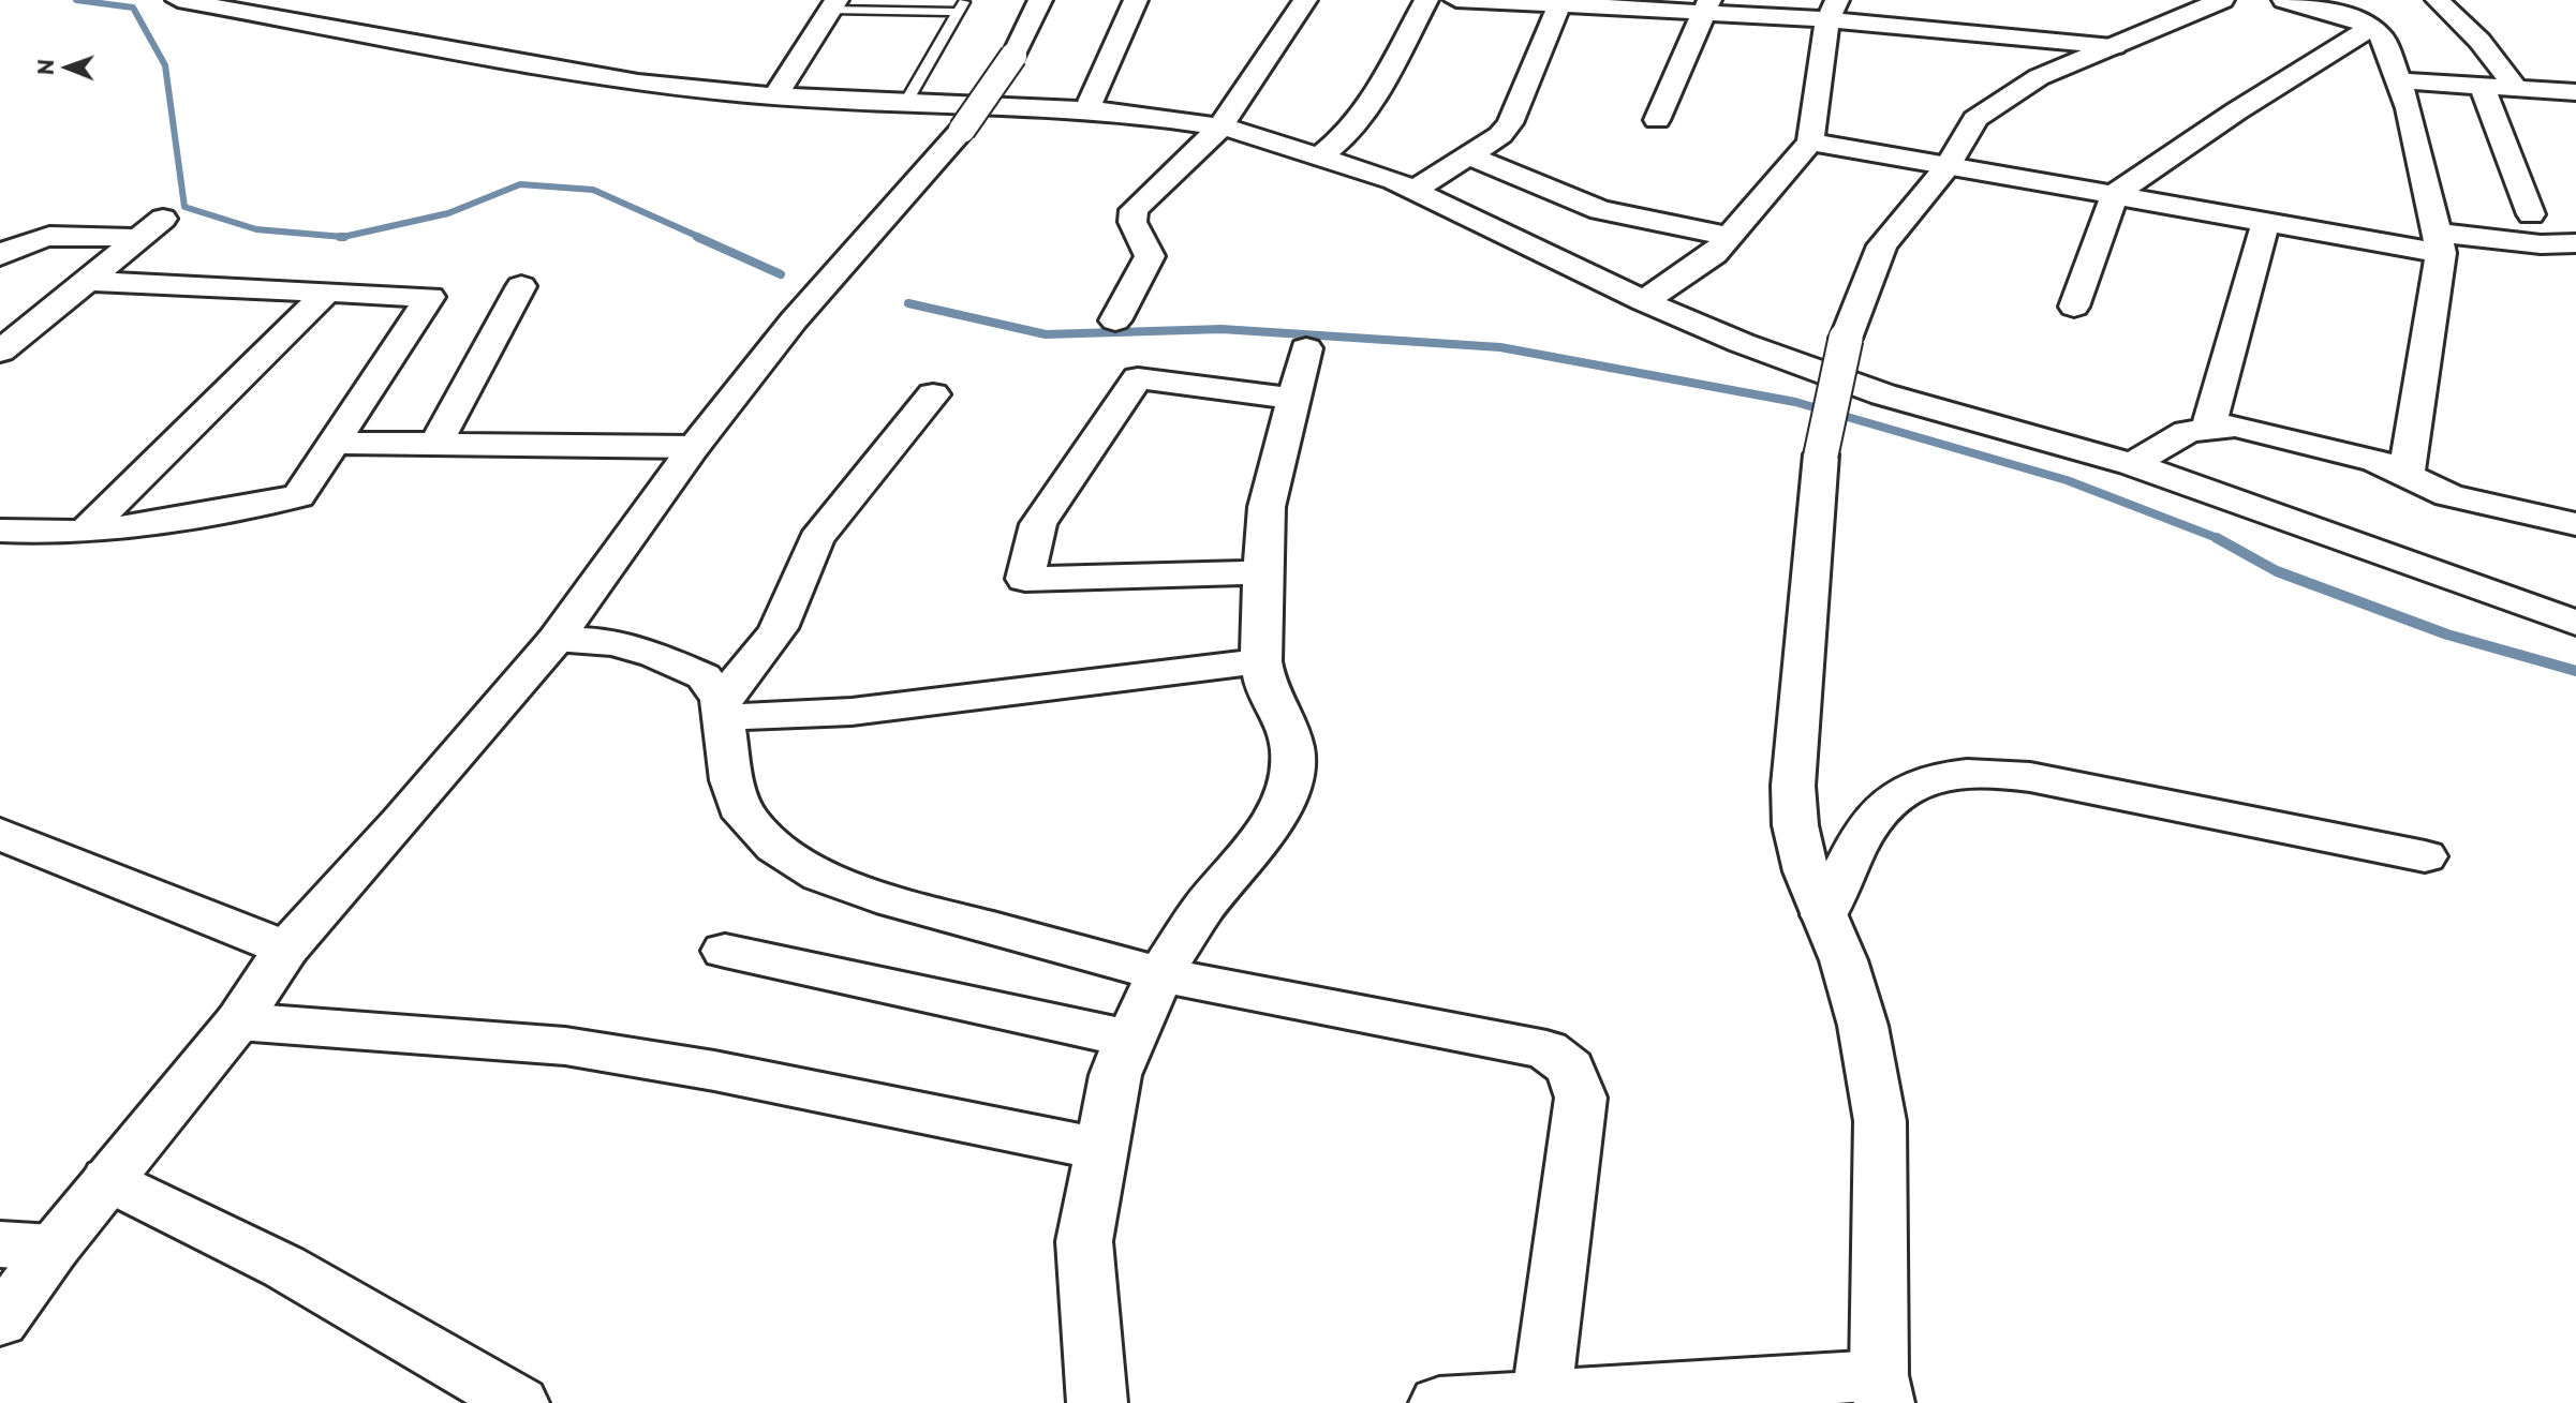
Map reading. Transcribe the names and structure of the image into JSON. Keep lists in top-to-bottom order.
{
  "north": "left"
}
